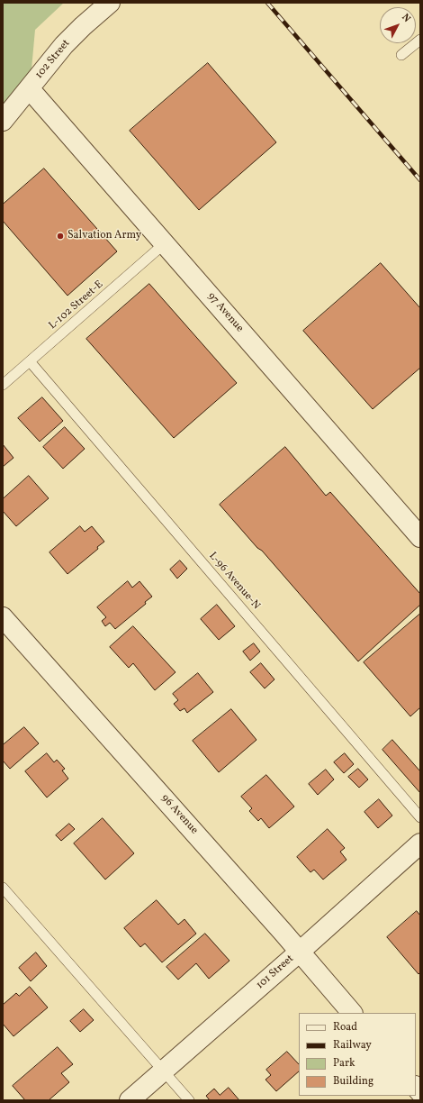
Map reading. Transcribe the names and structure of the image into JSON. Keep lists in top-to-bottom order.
{
  "streets": {
    "street": [
      "102 Street",
      "97 Avenue",
      "96 Avenue",
      "101 Street"
    ],
    "lane": ["L-102 Street-E", "L-96 Avenue-N"]
  },
  "crossings": [
    ["102 Street", "97 Avenue"],
    ["L-102 Street-E", "97 Avenue"],
    ["L-102 Street-E", "L-96 Avenue-N"],
    ["96 Avenue", "101 Street"]
  ],
  "places": ["Salvation Army"],
  "legend": [
    "Road",
    "Railway",
    "Park",
    "Building"
  ],
  "north": "top right"
}
